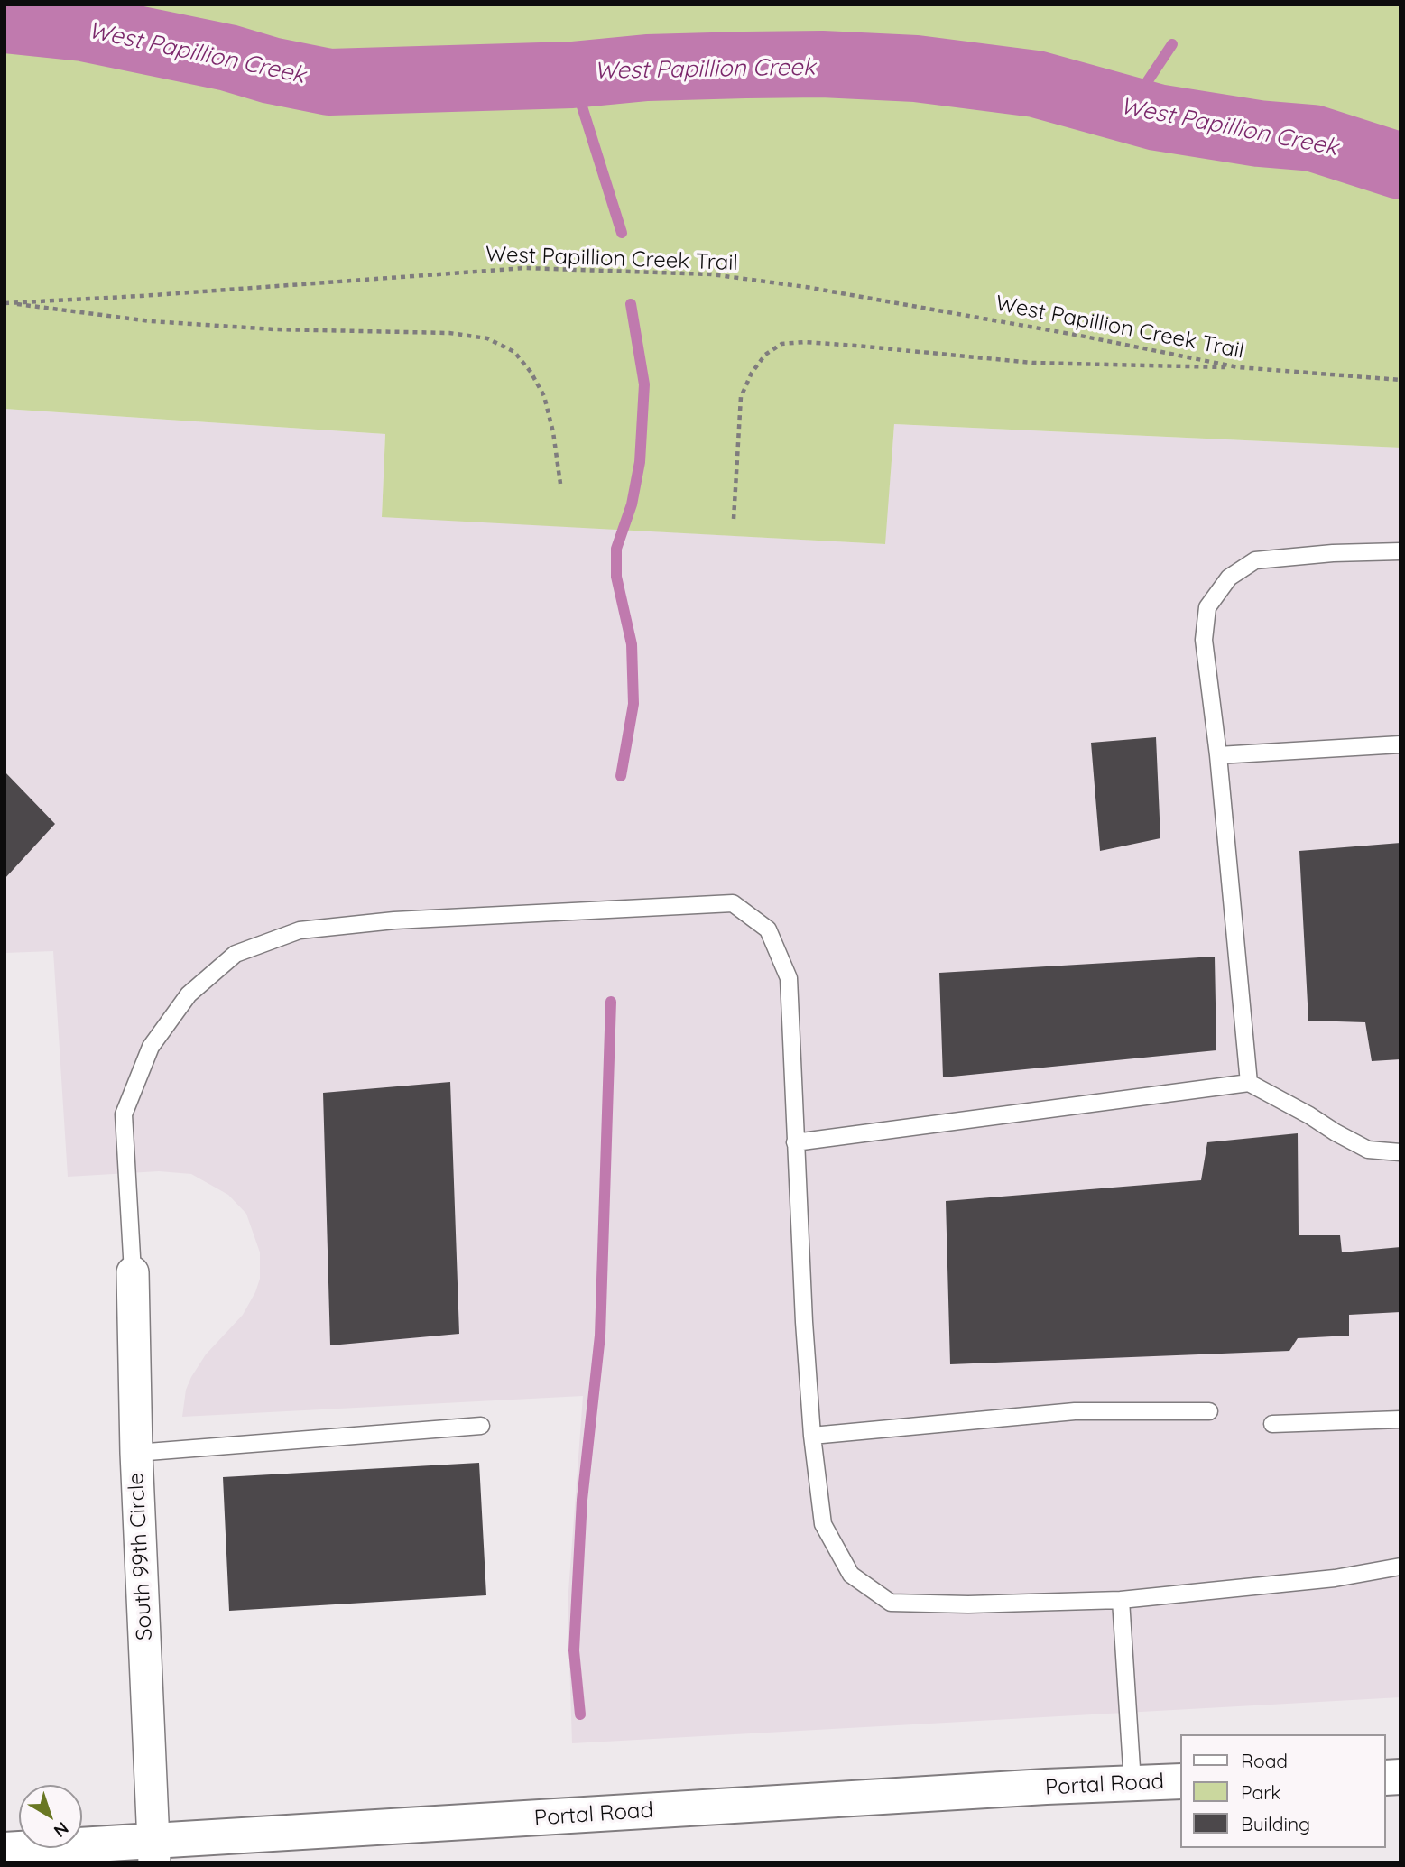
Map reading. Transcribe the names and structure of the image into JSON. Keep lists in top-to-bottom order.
{
  "streets": {
    "main road": ["Portal Road"],
    "street": ["South 99th Circle"],
    "path": ["West Papillion Creek Trail"]
  },
  "crossings": [
    ["South 99th Circle", "Portal Road"]
  ],
  "water": ["West Papillion Creek"],
  "legend": ["Road", "Park", "Building"],
  "north": "bottom right"
}
